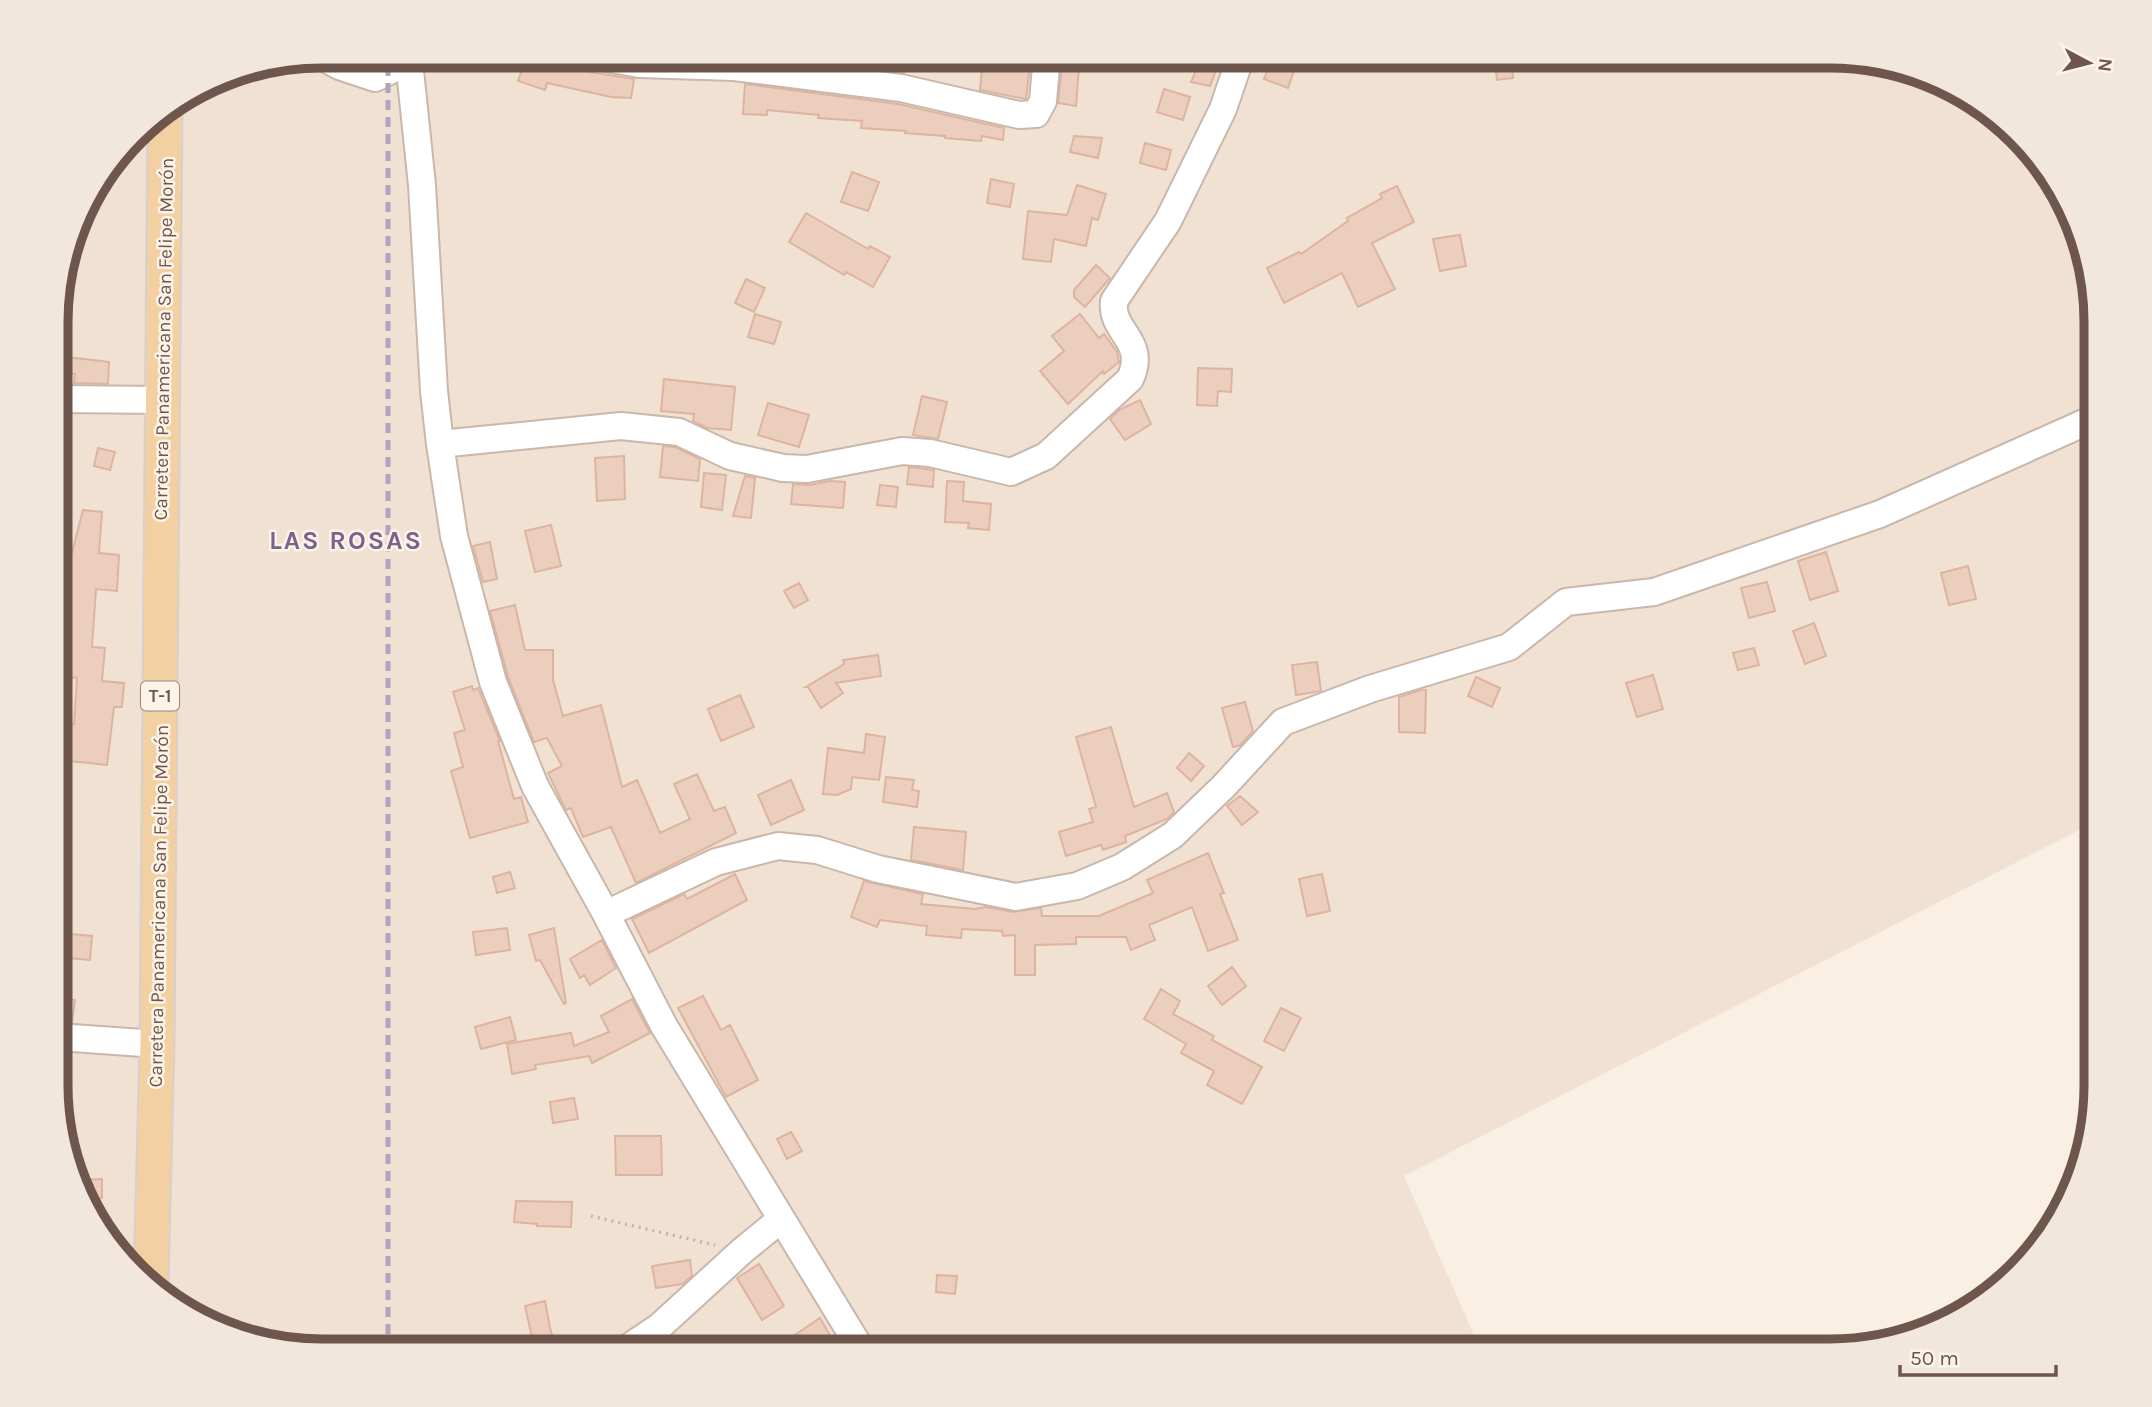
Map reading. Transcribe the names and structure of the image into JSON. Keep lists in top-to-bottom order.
{
  "streets": {
    "main road": ["Carretera Panamericana San Felipe Morón", "T-1"]
  },
  "districts": ["LAS ROSAS"],
  "scale_bar": "50 m",
  "north": "right"
}
